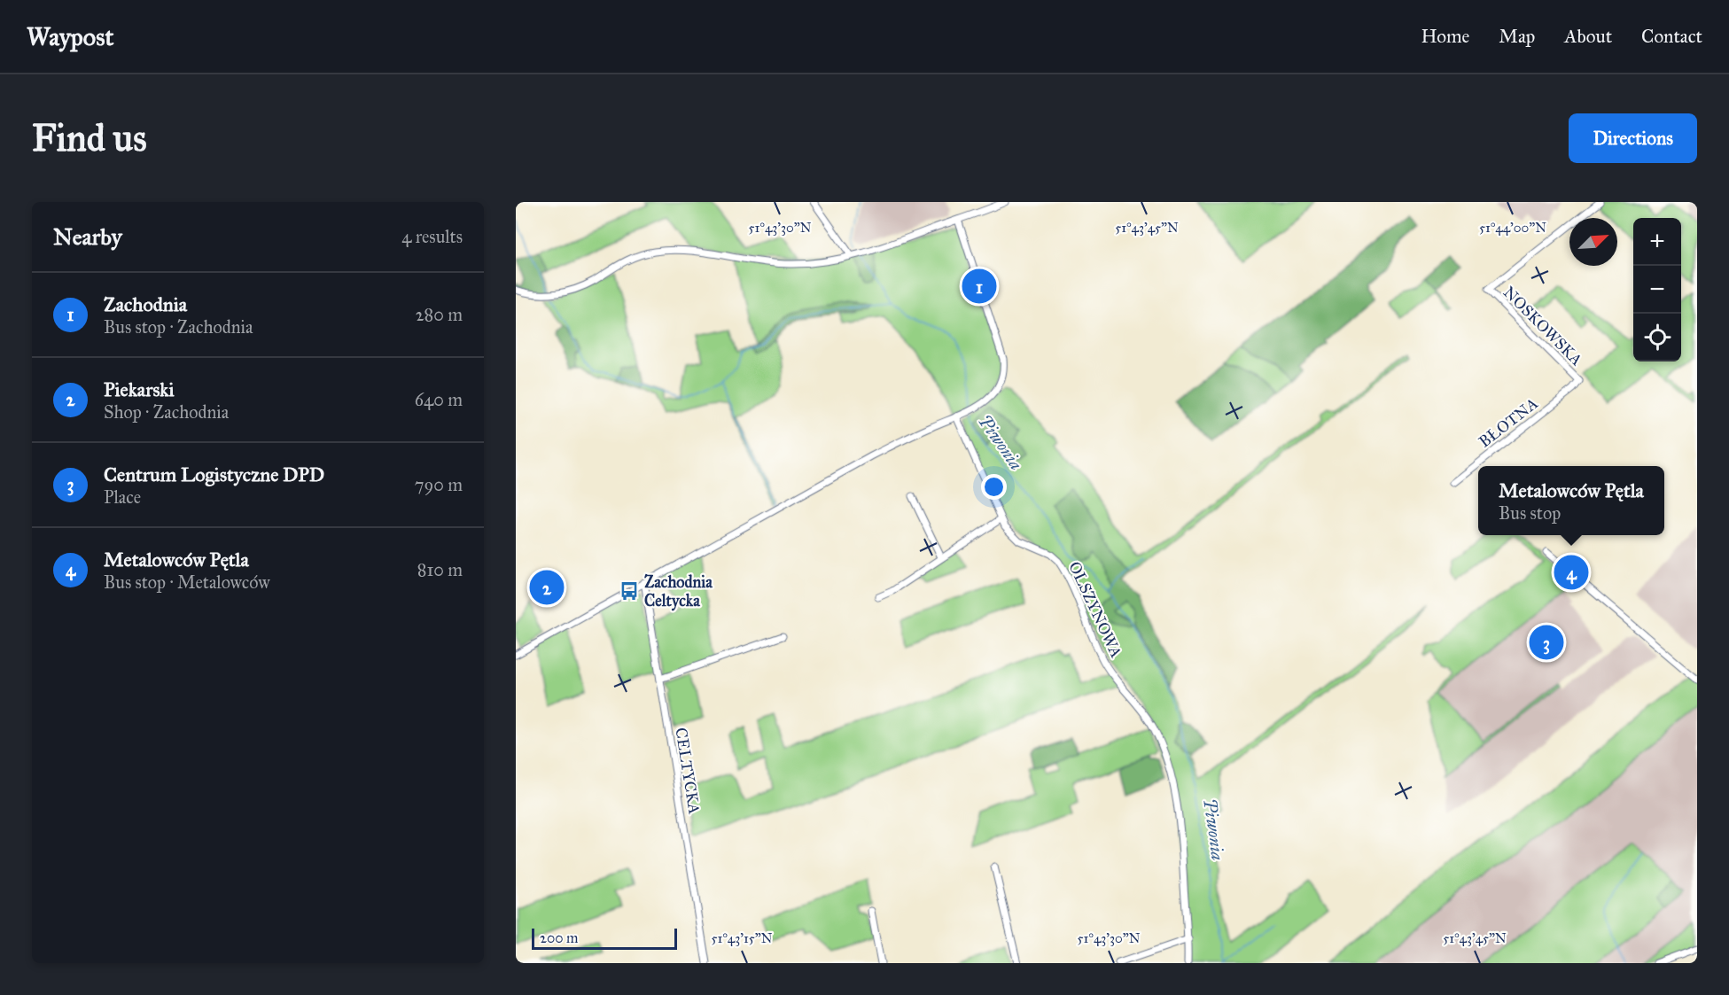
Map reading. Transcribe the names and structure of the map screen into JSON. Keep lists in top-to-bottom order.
{
  "streets": {
    "street": [
      "NOSKOWSKA",
      "BŁOTNA",
      "OLSZYNOWA",
      "CELTYCKA"
    ]
  },
  "crossings": [
    ["NOSKOWSKA", "BŁOTNA"]
  ],
  "water": ["Piwonia"],
  "places": {
    "bus stop": ["Zachodnia Celtycka"]
  },
  "scale_bar": "200 m",
  "north": "top right",
  "page": {
    "header": "Waypost",
    "nav": [
      "Home",
      "Map",
      "About",
      "Contact"
    ],
    "buttons": "Directions",
    "title": "Find us",
    "heading": ["Nearby", "4 results"],
    "map_buttons": ["+", "−"],
    "pins": [
      "1",
      "4",
      "2",
      "3"
    ],
    "list": [
      {
        "mark": "1",
        "name": "Zachodnia",
        "note": "Bus stop · Zachodnia",
        "value": "280 m"
      },
      {
        "mark": "2",
        "name": "Piekarski",
        "note": "Shop · Zachodnia",
        "value": "640 m"
      },
      {
        "mark": "3",
        "name": "Centrum Logistyczne DPD",
        "note": "Place",
        "value": "790 m"
      },
      {
        "mark": "4",
        "name": "Metalowców Pętla",
        "note": "Bus stop · Metalowców",
        "value": "810 m"
      }
    ],
    "popup": ["Metalowców Pętla", "Bus stop"],
    "scale": "200 m"
  },
  "coordinates": [
    "51°43'30\"N",
    "51°44'00\"N",
    "51°43'45\"N",
    "51°43'15\"N"
  ]
}
